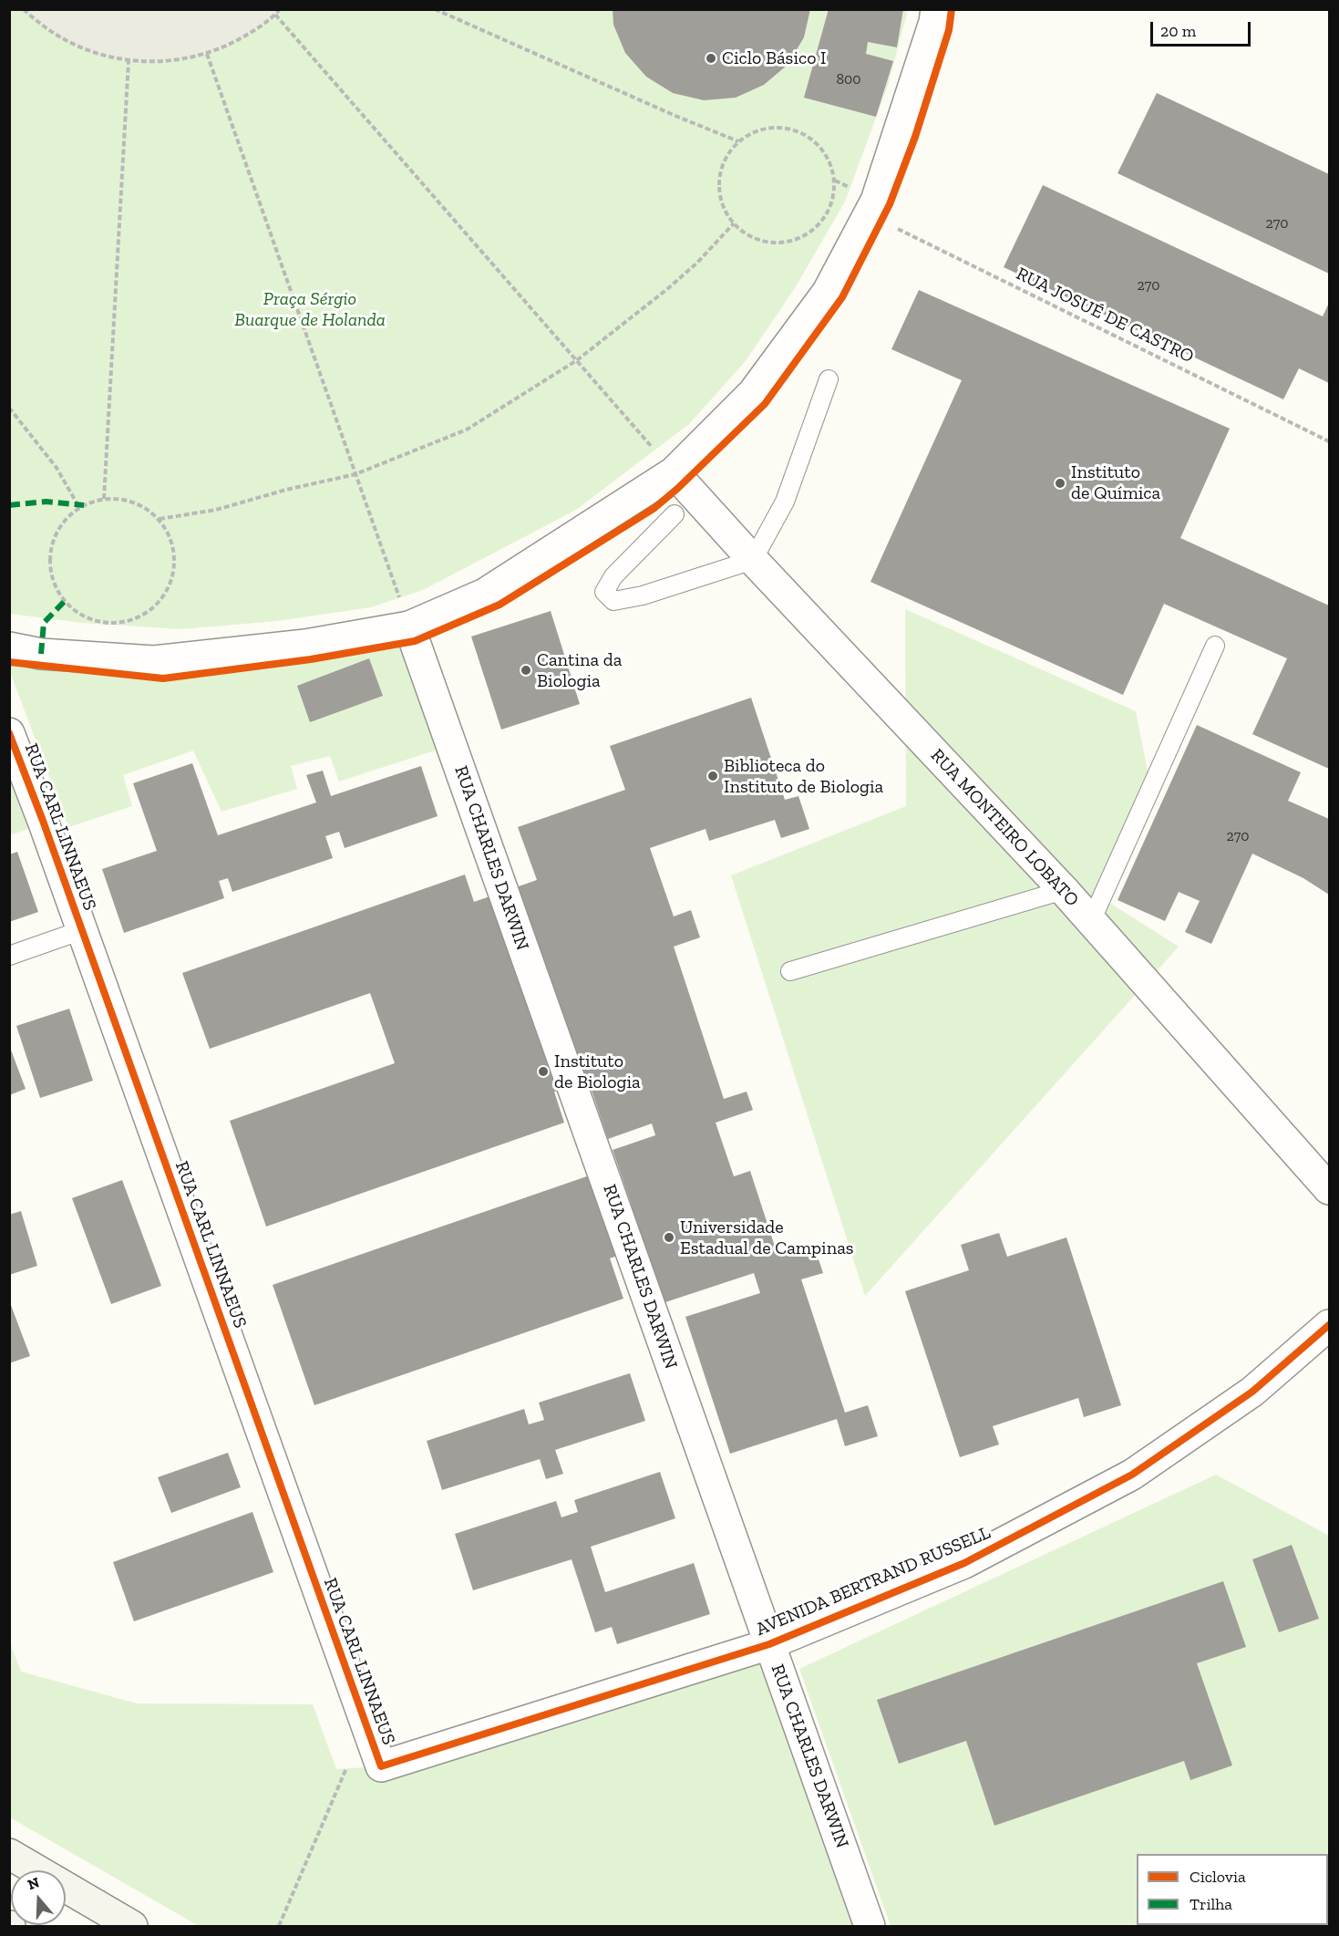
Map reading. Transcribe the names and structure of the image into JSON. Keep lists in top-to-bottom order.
{
  "streets": {
    "street": [
      "RUA CARL LINNAEUS",
      "RUA MONTEIRO LOBATO",
      "RUA CHARLES DARWIN",
      "AVENIDA BERTRAND RUSSELL"
    ],
    "path": ["RUA JOSUÉ DE CASTRO"]
  },
  "crossings": [
    ["RUA CARL LINNAEUS", "AVENIDA BERTRAND RUSSELL"],
    ["RUA CHARLES DARWIN", "AVENIDA BERTRAND RUSSELL"]
  ],
  "parks": ["Praça Sérgio Buarque de Holanda"],
  "places": [
    "Ciclo Básico I",
    "Instituto de Química",
    "Cantina da Biologia",
    "Biblioteca do Instituto de Biologia",
    "Instituto de Biologia",
    "Universidade Estadual de Campinas"
  ],
  "house_numbers": [
    "800",
    "270",
    "270",
    "270"
  ],
  "legend": ["Ciclovia", "Trilha"],
  "scale_bar": "20 m",
  "north": "top"
}
